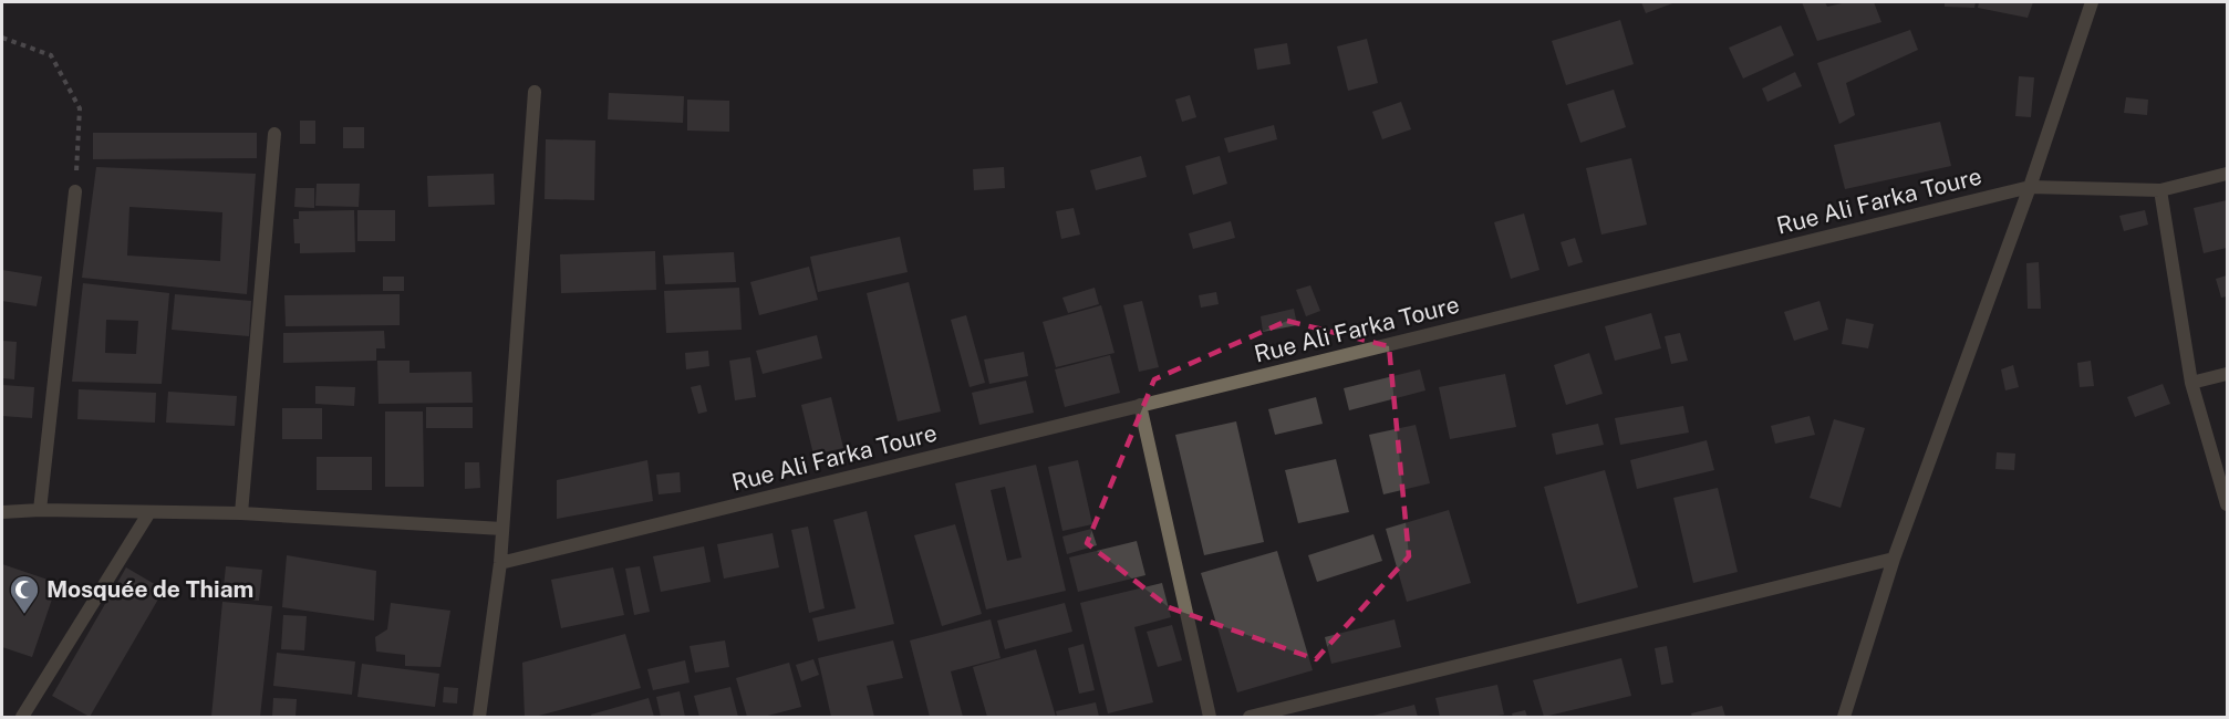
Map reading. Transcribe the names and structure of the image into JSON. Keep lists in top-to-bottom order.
{
  "streets": {
    "street": ["Rue Ali Farka Toure"]
  },
  "places": {
    "mosque": ["Mosquée de Thiam"]
  }
}
